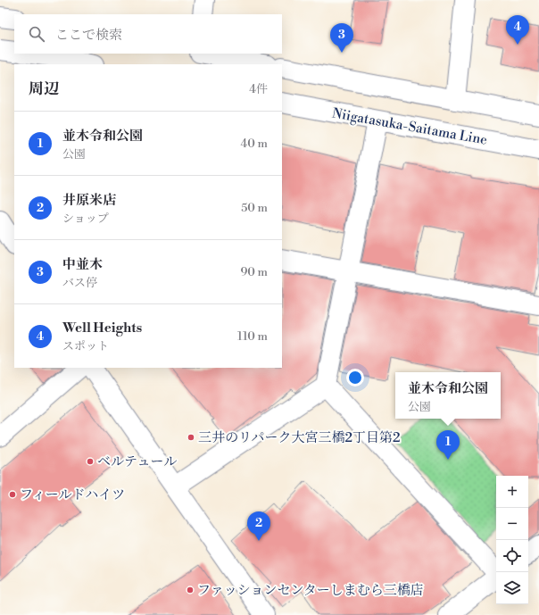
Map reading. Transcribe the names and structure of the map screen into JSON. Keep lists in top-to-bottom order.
{
  "streets": {
    "street": ["Niigatasuka-Saitama Line"]
  },
  "places": [
    "三井のリパーク大宮三橋2丁目第2",
    "ベルテュール",
    "フィールドハイツ",
    "ファッションセンターしまむら三橋店"
  ],
  "page": {
    "search": "ここで検索",
    "pins": [
      "4",
      "3",
      "1",
      "2"
    ],
    "heading": ["周辺", "4件"],
    "list": [
      {
        "mark": "1",
        "name": "並木令和公園",
        "note": "公園",
        "value": "40 m"
      },
      {
        "mark": "2",
        "name": "井原米店",
        "note": "ショップ",
        "value": "50 m"
      },
      {
        "mark": "3",
        "name": "中並木",
        "note": "バス停",
        "value": "90 m"
      },
      {
        "mark": "4",
        "name": "Well Heights",
        "note": "スポット",
        "value": "110 m"
      }
    ],
    "popup": ["並木令和公園", "公園"],
    "map_buttons": ["+", "−"]
  }
}
